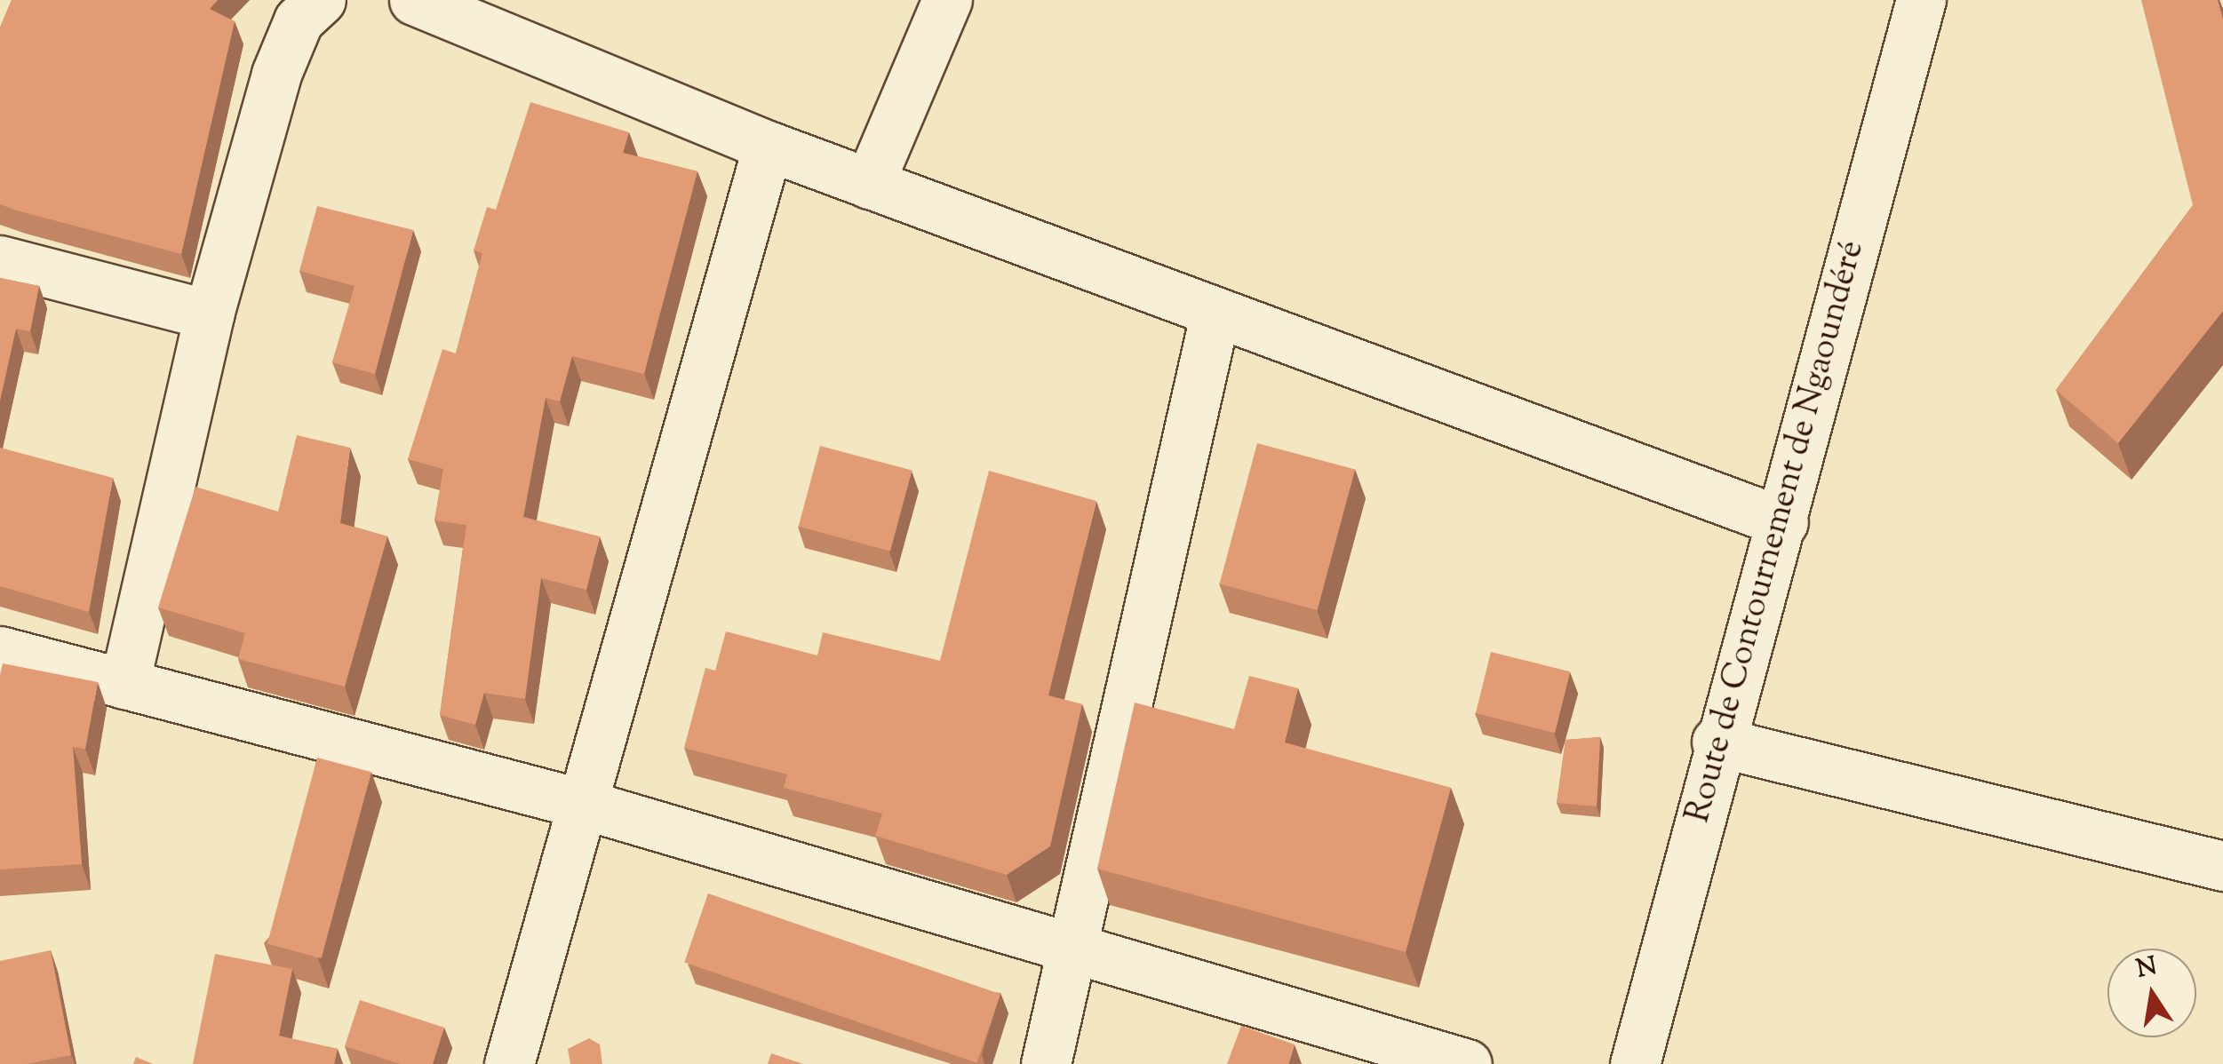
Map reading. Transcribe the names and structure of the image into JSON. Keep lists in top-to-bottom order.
{
  "streets": {
    "street": ["Route de Contournement de Ngaoundéré"]
  },
  "north": "top"
}
